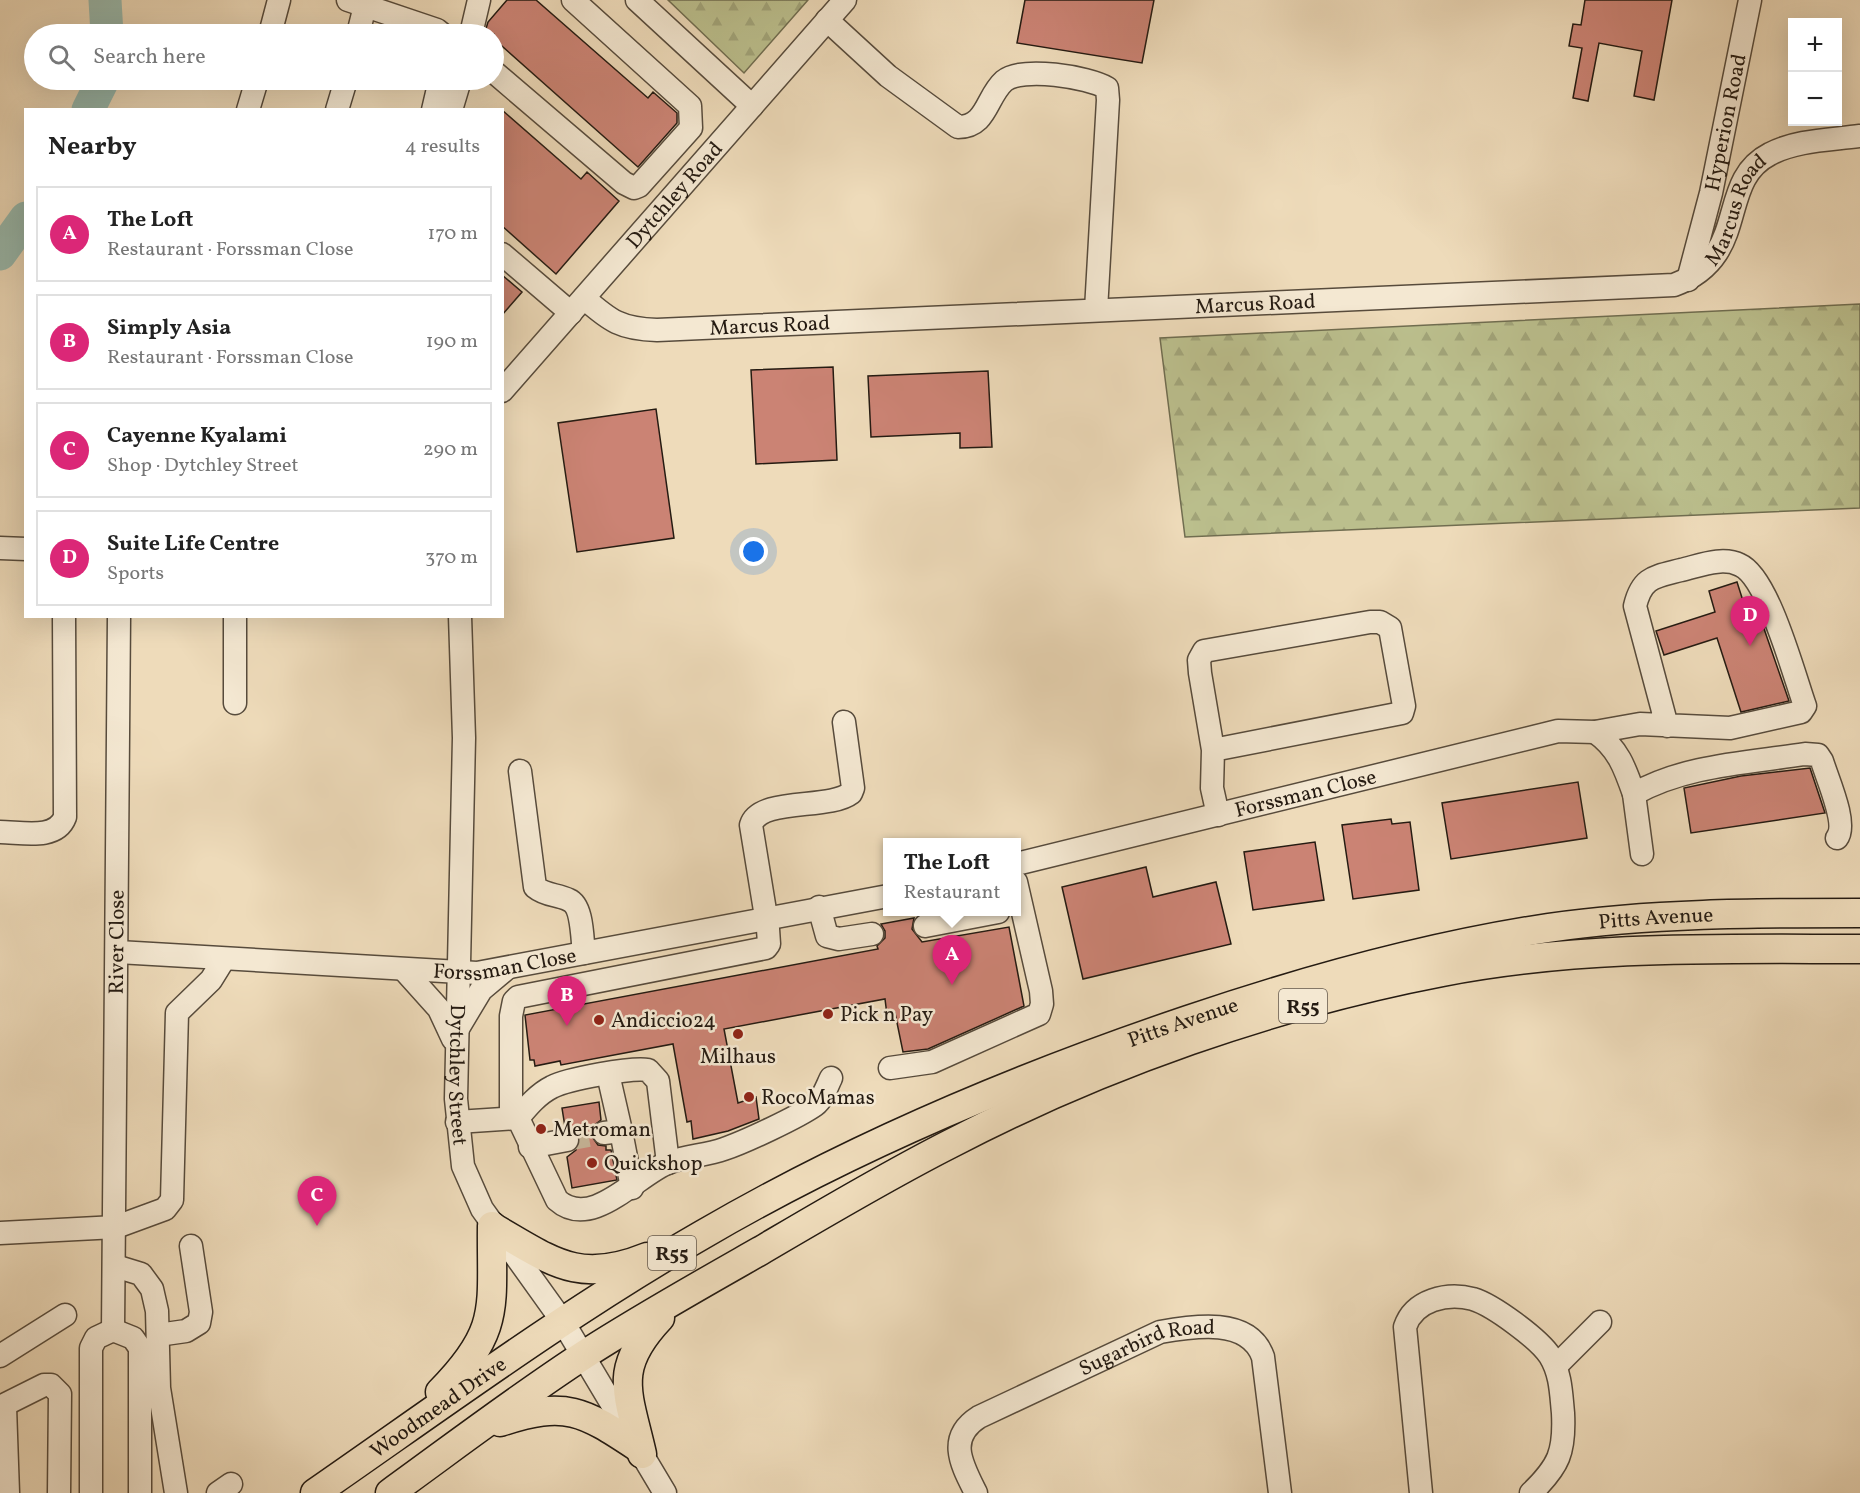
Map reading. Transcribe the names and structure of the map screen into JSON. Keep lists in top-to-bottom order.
{
  "streets": {
    "main road": ["Pitts Avenue", "R55", "Woodmead Drive"],
    "street": [
      "Hyperion Road",
      "Dytchley Road",
      "Marcus Road",
      "Forssman Close",
      "River Close",
      "Dytchley Street",
      "Sugarbird Road"
    ]
  },
  "crossings": [
    ["Hyperion Road", "Marcus Road"],
    ["Dytchley Road", "Marcus Road"],
    ["Forssman Close", "River Close"],
    ["Forssman Close", "Dytchley Street"],
    ["Pitts Avenue", "Dytchley Street"],
    ["Pitts Avenue", "Woodmead Drive"],
    ["Dytchley Street", "Woodmead Drive"]
  ],
  "places": [
    "Pick n Pay",
    "Andiccio24",
    "Milhaus",
    "RocoMamas",
    "Metroman",
    "Quickshop"
  ],
  "page": {
    "map_buttons": ["+", "−"],
    "search": "Search here",
    "heading": ["Nearby", "4 results"],
    "list": [
      {
        "mark": "A",
        "name": "The Loft",
        "note": "Restaurant · Forssman Close",
        "value": "170 m"
      },
      {
        "mark": "B",
        "name": "Simply Asia",
        "note": "Restaurant · Forssman Close",
        "value": "190 m"
      },
      {
        "mark": "C",
        "name": "Cayenne Kyalami",
        "note": "Shop · Dytchley Street",
        "value": "290 m"
      },
      {
        "mark": "D",
        "name": "Suite Life Centre",
        "note": "Sports",
        "value": "370 m"
      }
    ],
    "pins": [
      "D",
      "A",
      "B",
      "C"
    ],
    "popup": ["The Loft", "Restaurant"]
  }
}
